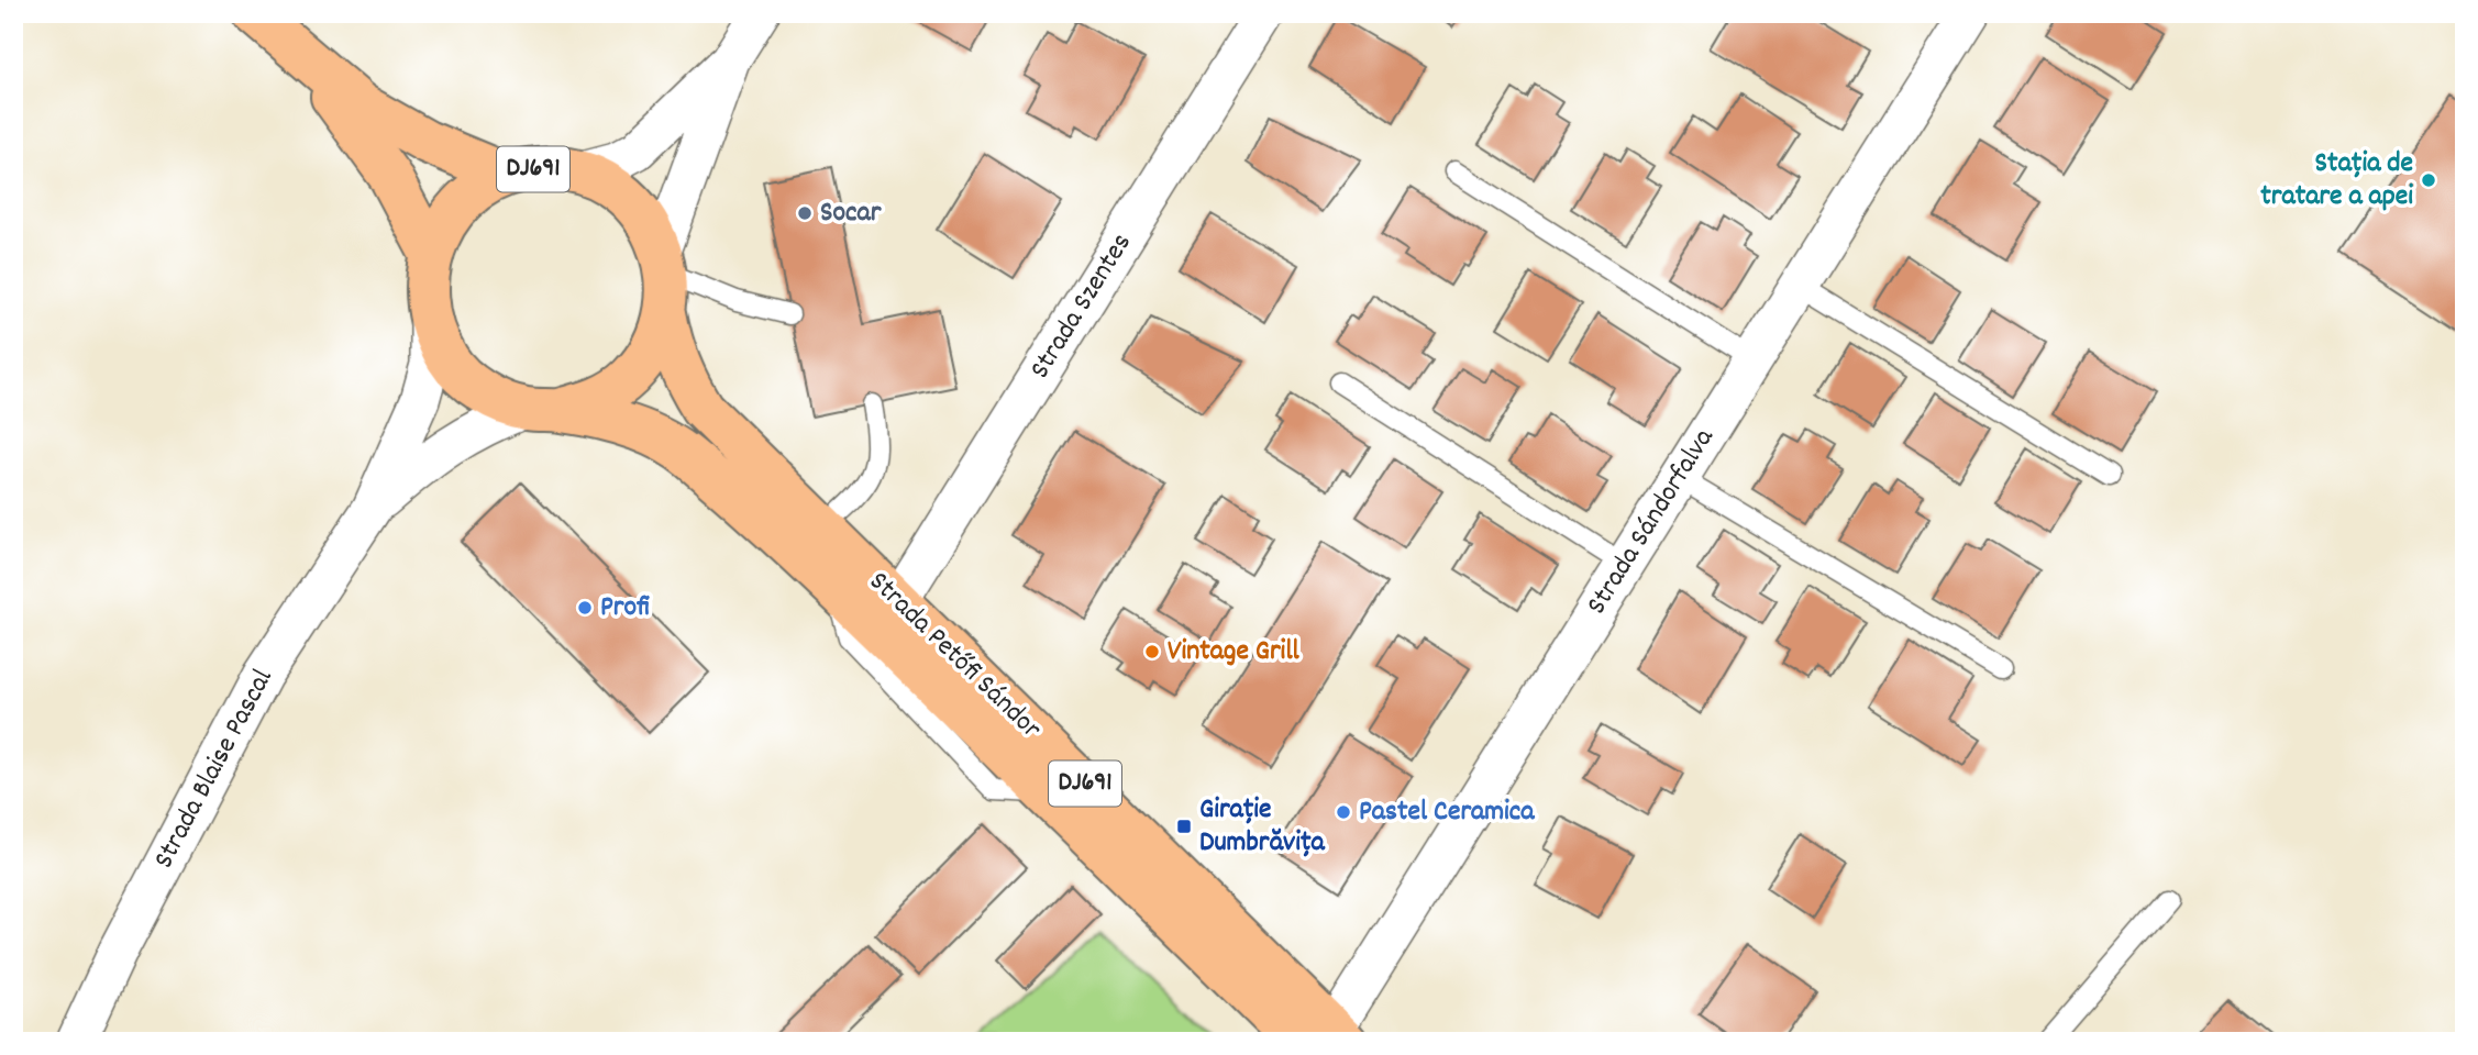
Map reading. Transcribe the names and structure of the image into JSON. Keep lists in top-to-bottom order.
{
  "streets": {
    "main road": ["DJ691", "Strada Petőfi Sándor"],
    "street": ["Strada Szentes", "Strada Sándorfalva", "Strada Blaise Pascal"]
  },
  "crossings": [
    ["DJ691", "Strada Petőfi Sándor"],
    ["DJ691", "Strada Blaise Pascal"],
    ["Strada Szentes", "Strada Petőfi Sándor"],
    ["Strada Sándorfalva", "Strada Petőfi Sándor"],
    ["Strada Petőfi Sándor", "Strada Blaise Pascal"]
  ],
  "places": {
    "other": [
      "Stația de tratare a apei",
      "Socar",
      "Profi",
      "Vintage Grill",
      "Pastel Ceramica"
    ],
    "transit": ["Girație Dumbrăvița"]
  }
}
